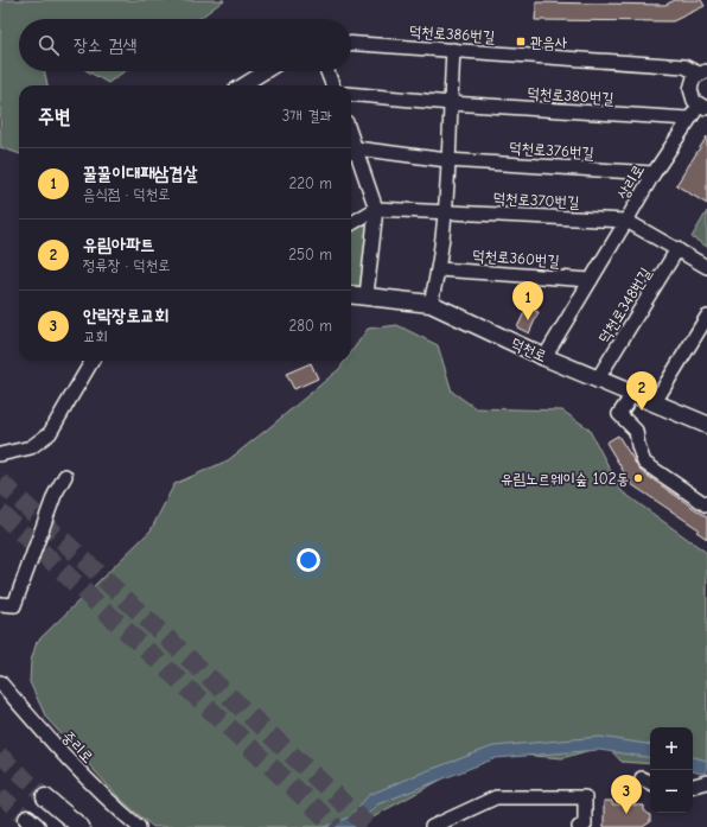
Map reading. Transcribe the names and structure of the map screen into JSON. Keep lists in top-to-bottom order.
{
  "streets": {
    "main road": ["덕천로"],
    "street": [
      "덕천로386번길",
      "덕천로380번길",
      "덕천로376번길",
      "상리로",
      "덕천로370번길",
      "덕천로360번길",
      "덕천로348번길",
      "중리로"
    ]
  },
  "crossings": [
    ["덕천로380번길", "상리로"],
    ["덕천로376번길", "상리로"],
    ["상리로", "덕천로370번길"],
    ["상리로", "덕천로348번길"],
    ["덕천로348번길", "덕천로"]
  ],
  "places": {
    "transit": ["관음사"],
    "other": ["유림노르웨이숲 102동"]
  },
  "page": {
    "search": "장소 검색",
    "heading": ["주변", "3개 결과"],
    "list": [
      {
        "mark": "1",
        "name": "꿀꿀이대패삼겹살",
        "note": "음식점 · 덕천로",
        "value": "220 m"
      },
      {
        "mark": "2",
        "name": "유림아파트",
        "note": "정류장 · 덕천로",
        "value": "250 m"
      },
      {
        "mark": "3",
        "name": "안락장로교회",
        "note": "교회",
        "value": "280 m"
      }
    ],
    "pins": ["1", "2", "3"],
    "map_buttons": ["+", "−"]
  }
}
